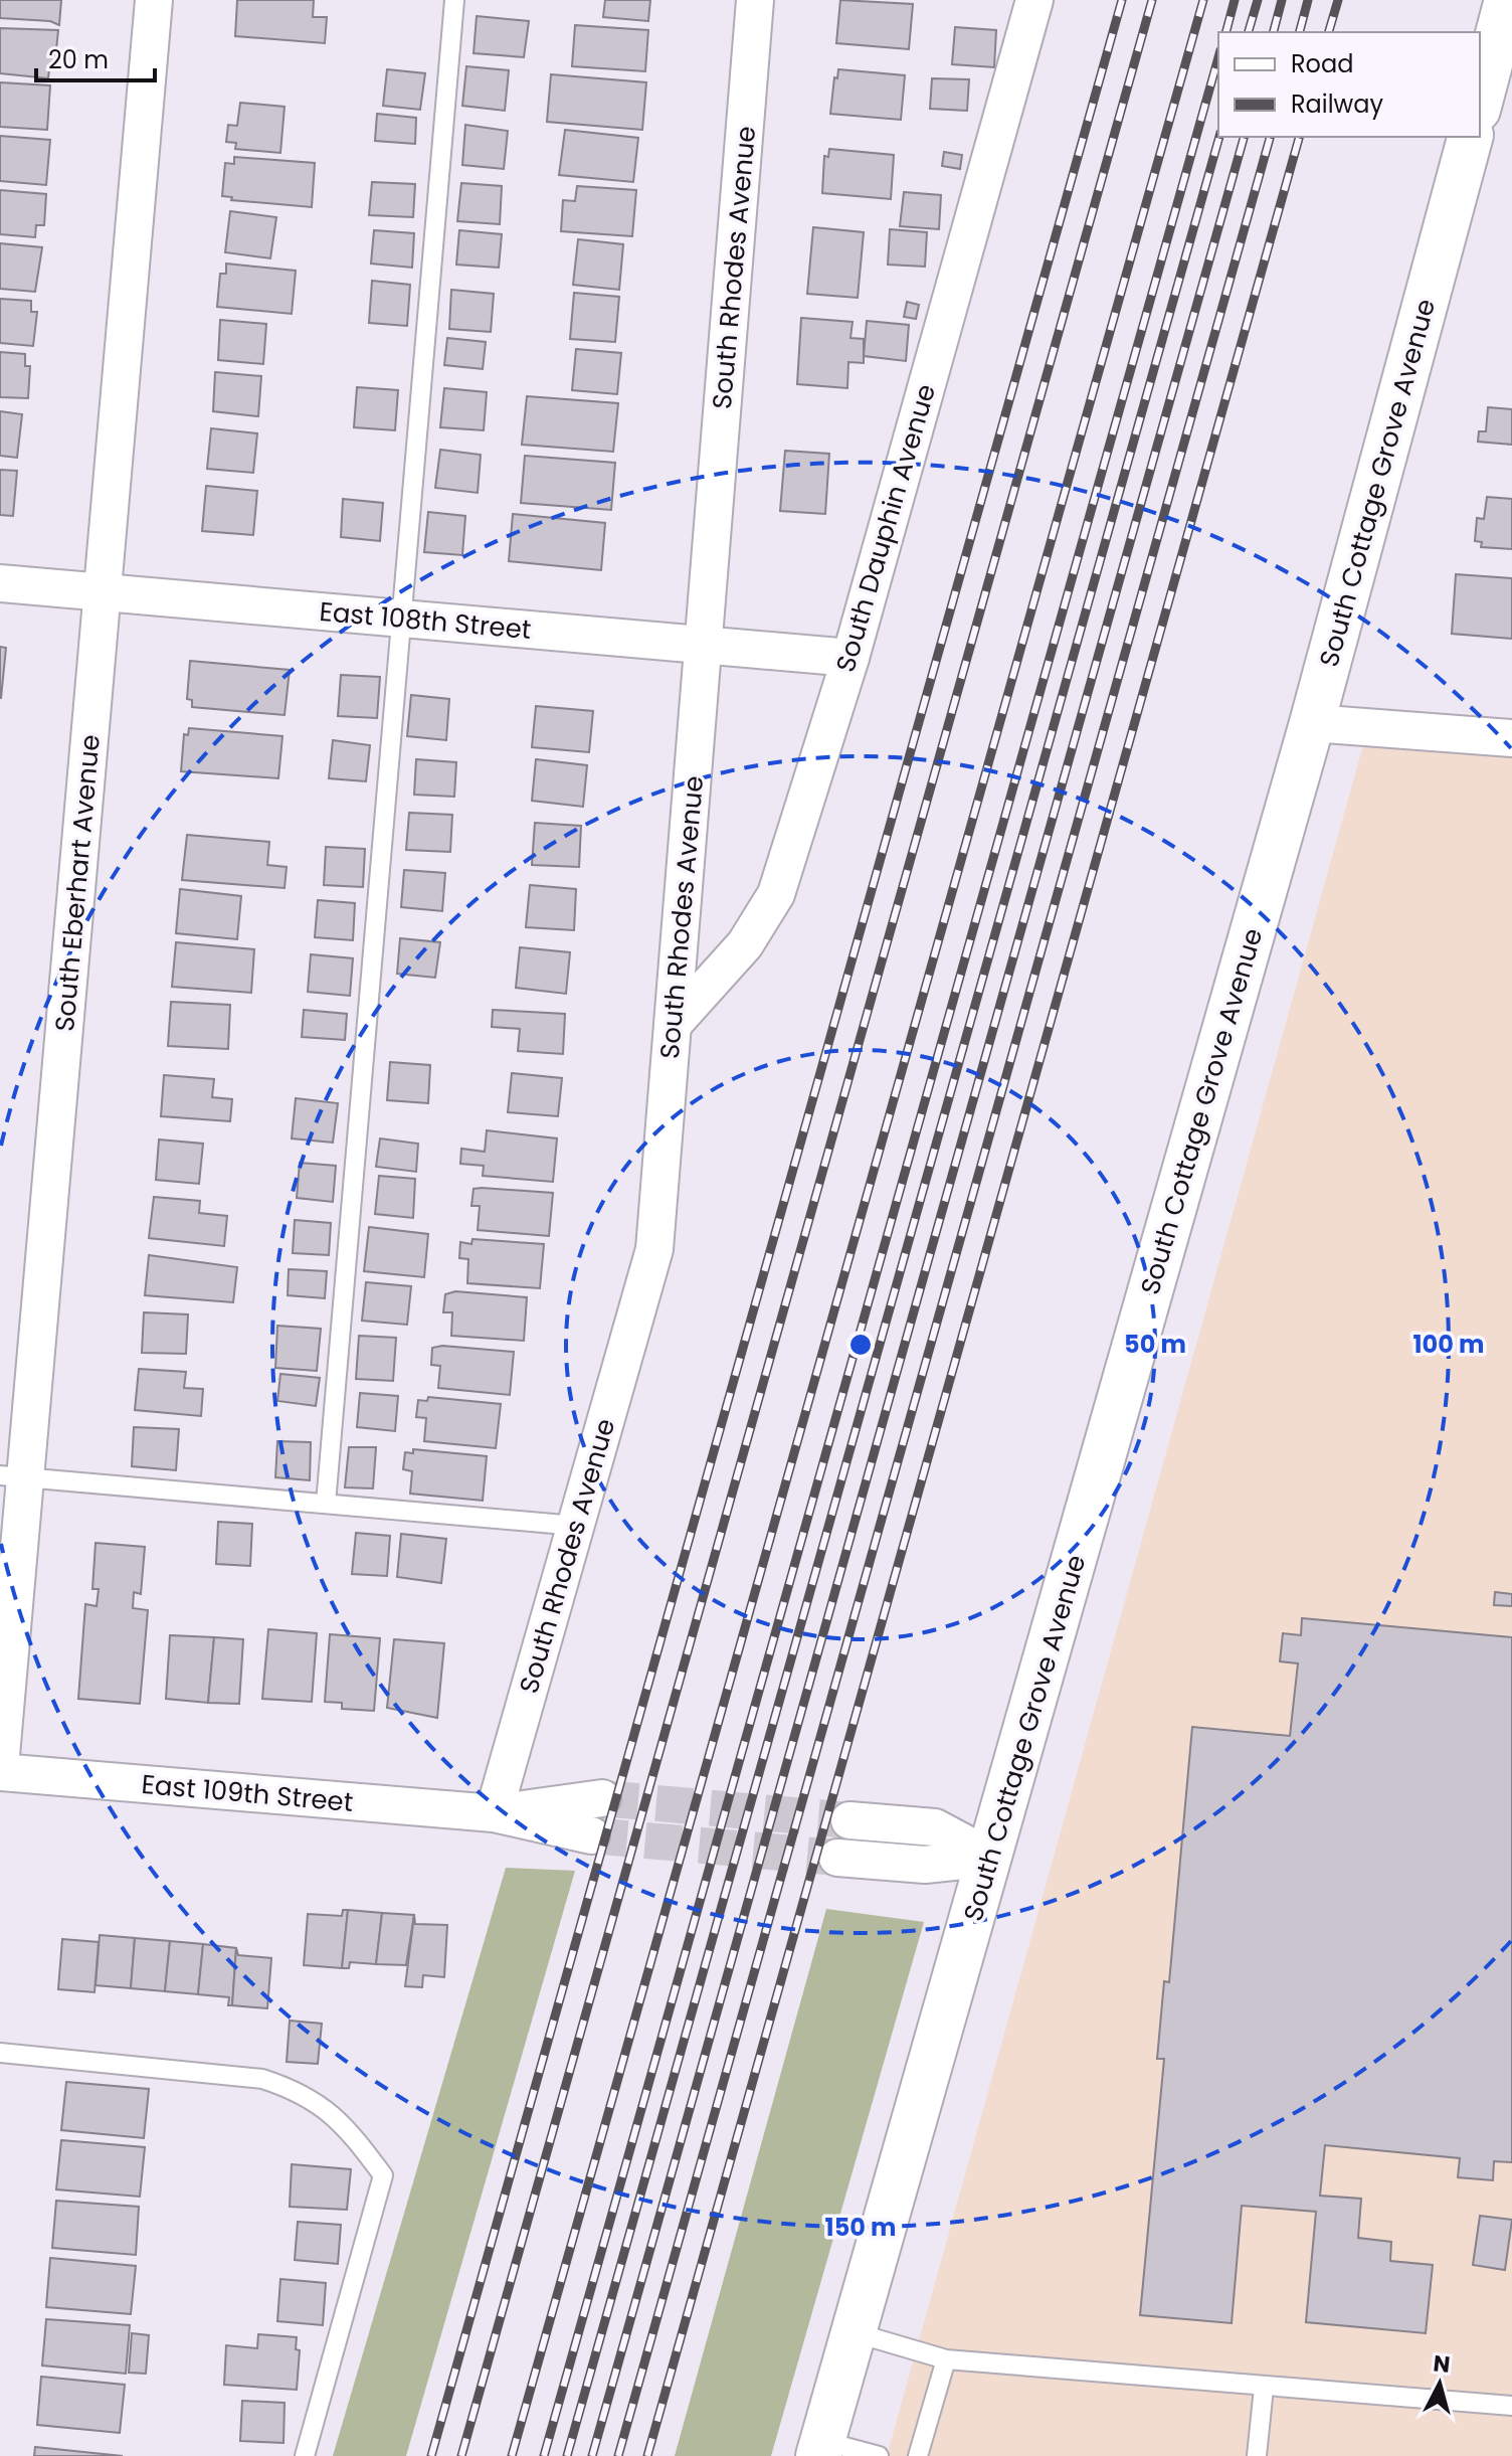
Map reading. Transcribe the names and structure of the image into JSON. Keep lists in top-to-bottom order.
{
  "streets": {
    "street": [
      "South Rhodes Avenue",
      "South Cottage Grove Avenue",
      "South Dauphin Avenue",
      "East 108th Street",
      "South Eberhart Avenue",
      "East 109th Street"
    ]
  },
  "crossings": [
    ["South Rhodes Avenue", "South Dauphin Avenue"],
    ["South Rhodes Avenue", "East 108th Street"],
    ["South Rhodes Avenue", "East 109th Street"],
    ["South Dauphin Avenue", "East 108th Street"],
    ["East 108th Street", "South Eberhart Avenue"],
    ["South Eberhart Avenue", "East 109th Street"]
  ],
  "legend": ["Road", "Railway"],
  "scale_bar": "20 m",
  "north": "top",
  "rings": ["50 m", "100 m", "150 m"]
}
